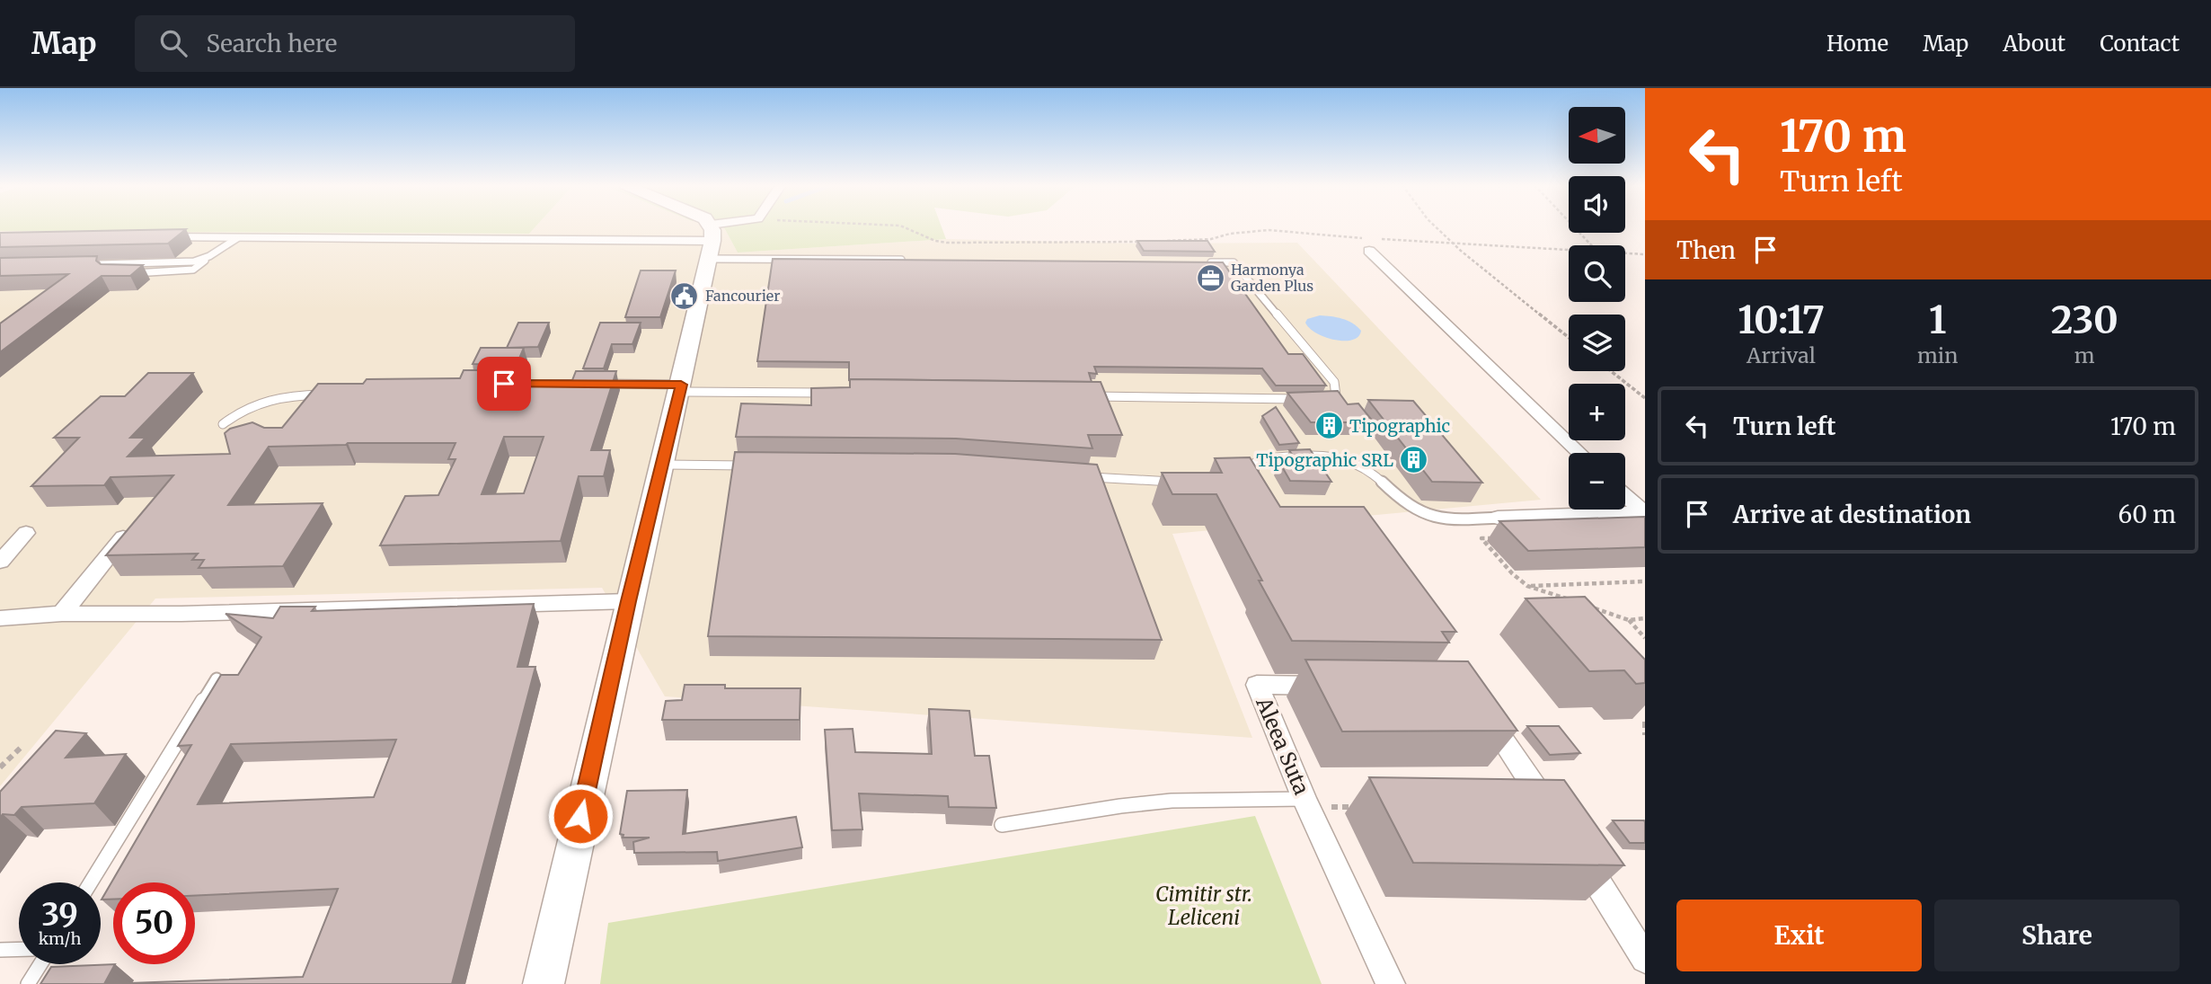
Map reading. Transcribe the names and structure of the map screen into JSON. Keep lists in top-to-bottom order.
{
  "streets": {
    "street": ["Aleea Suta"]
  },
  "parks": ["Cimitir str. Leliceni"],
  "places": {
    "office": ["Harmonya Garden Plus"],
    "public building": ["Fancourier"],
    "building": ["Tipographic", "Tipographic SRL"]
  },
  "north": "left",
  "page": {
    "header": "Map",
    "search": "Search here",
    "nav": [
      "Home",
      "Map",
      "About",
      "Contact"
    ],
    "turn": ["170 m", "Turn left"],
    "map_buttons": ["+", "−"],
    "then": "Then",
    "eta": [
      "10:17",
      "Arrival",
      "1",
      "min",
      "230",
      "m"
    ],
    "list": [
      {
        "name": "Turn left",
        "value": "170 m"
      },
      {
        "name": "Arrive at destination",
        "value": "60 m"
      }
    ],
    "speed": "39 km/h",
    "limit": "50",
    "buttons": ["Exit", "Share"]
  }
}
